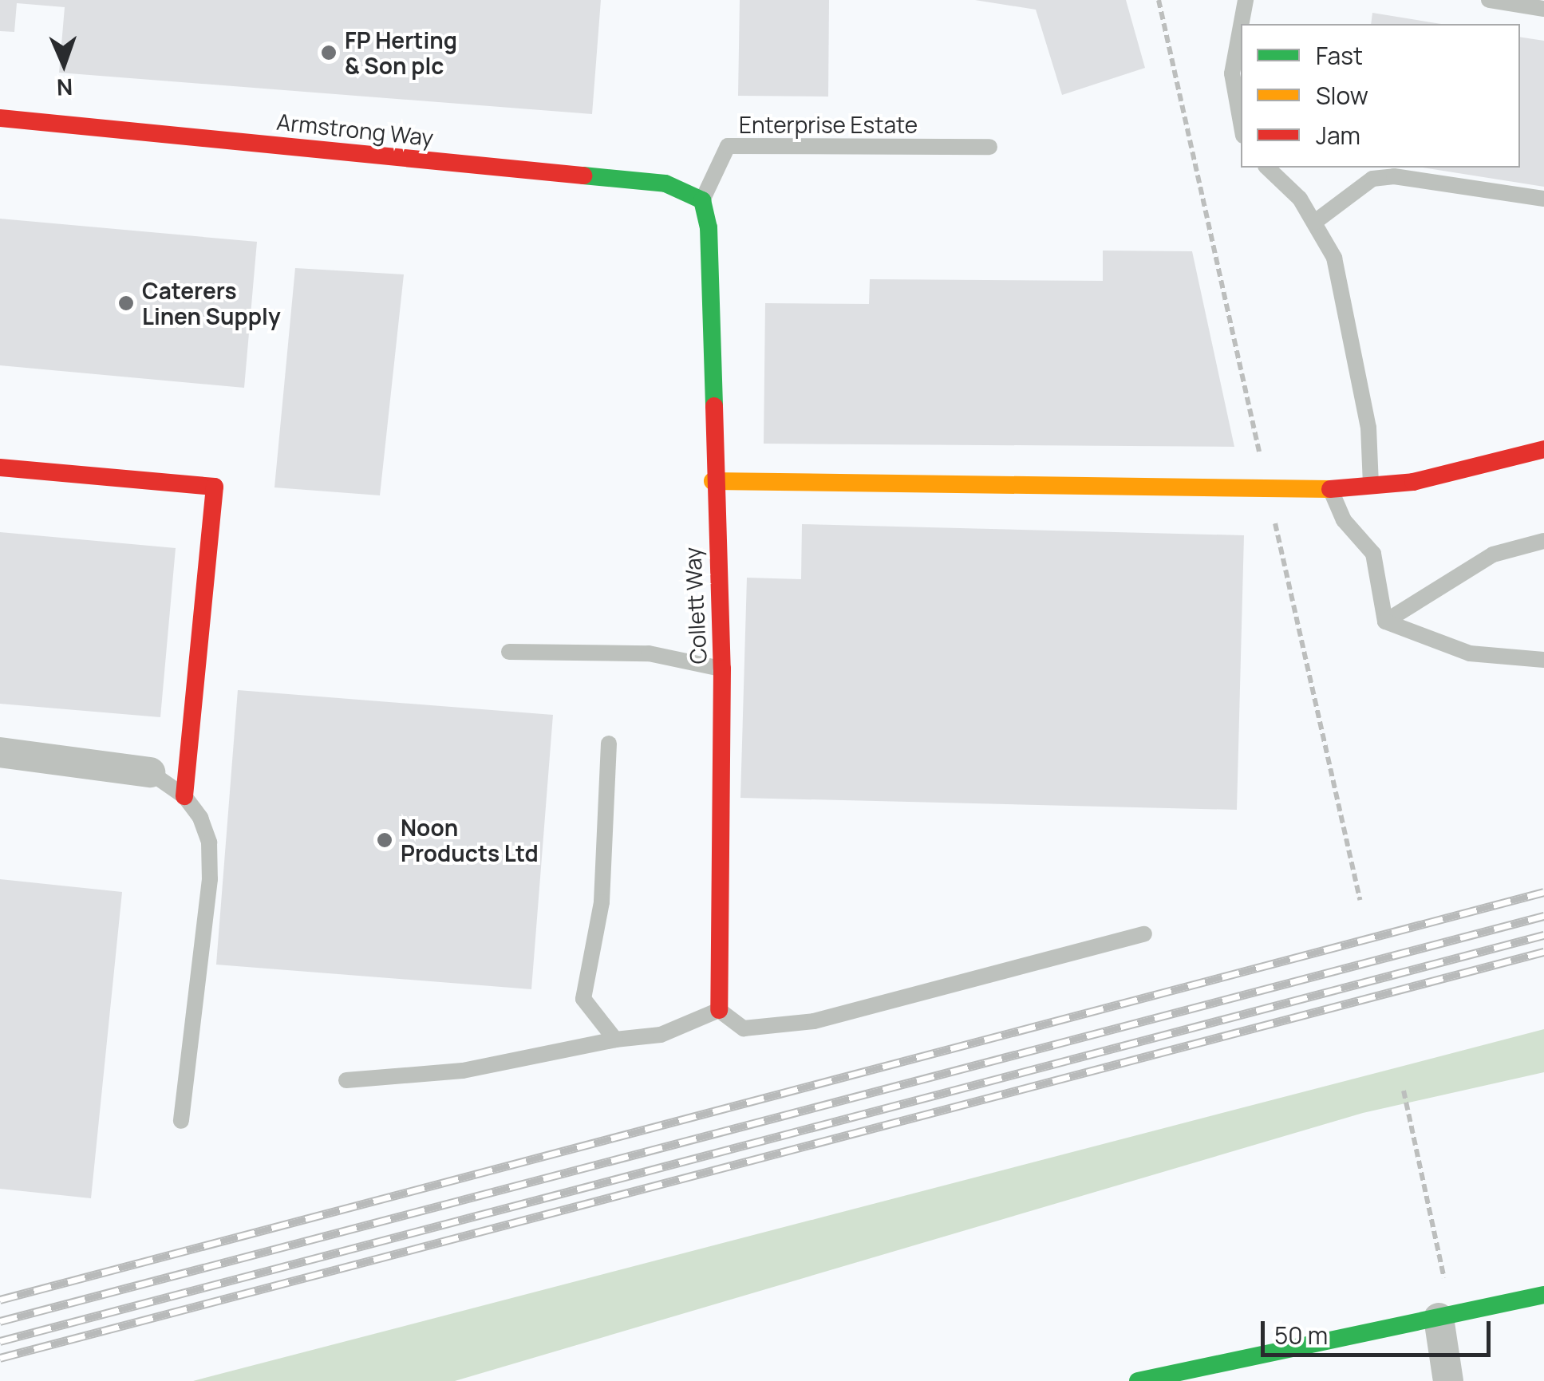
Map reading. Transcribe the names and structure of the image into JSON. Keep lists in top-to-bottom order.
{
  "streets": {
    "street": ["Armstrong Way", "Collett Way"],
    "lane": ["Enterprise Estate"]
  },
  "crossings": [
    ["Enterprise Estate", "Armstrong Way"],
    ["Enterprise Estate", "Collett Way"],
    ["Armstrong Way", "Collett Way"]
  ],
  "places": ["FP Herting & Son plc", "Caterers Linen Supply", "Noon Products Ltd"],
  "legend": ["Fast", "Slow", "Jam"],
  "scale_bar": "50 m",
  "north": "bottom"
}
